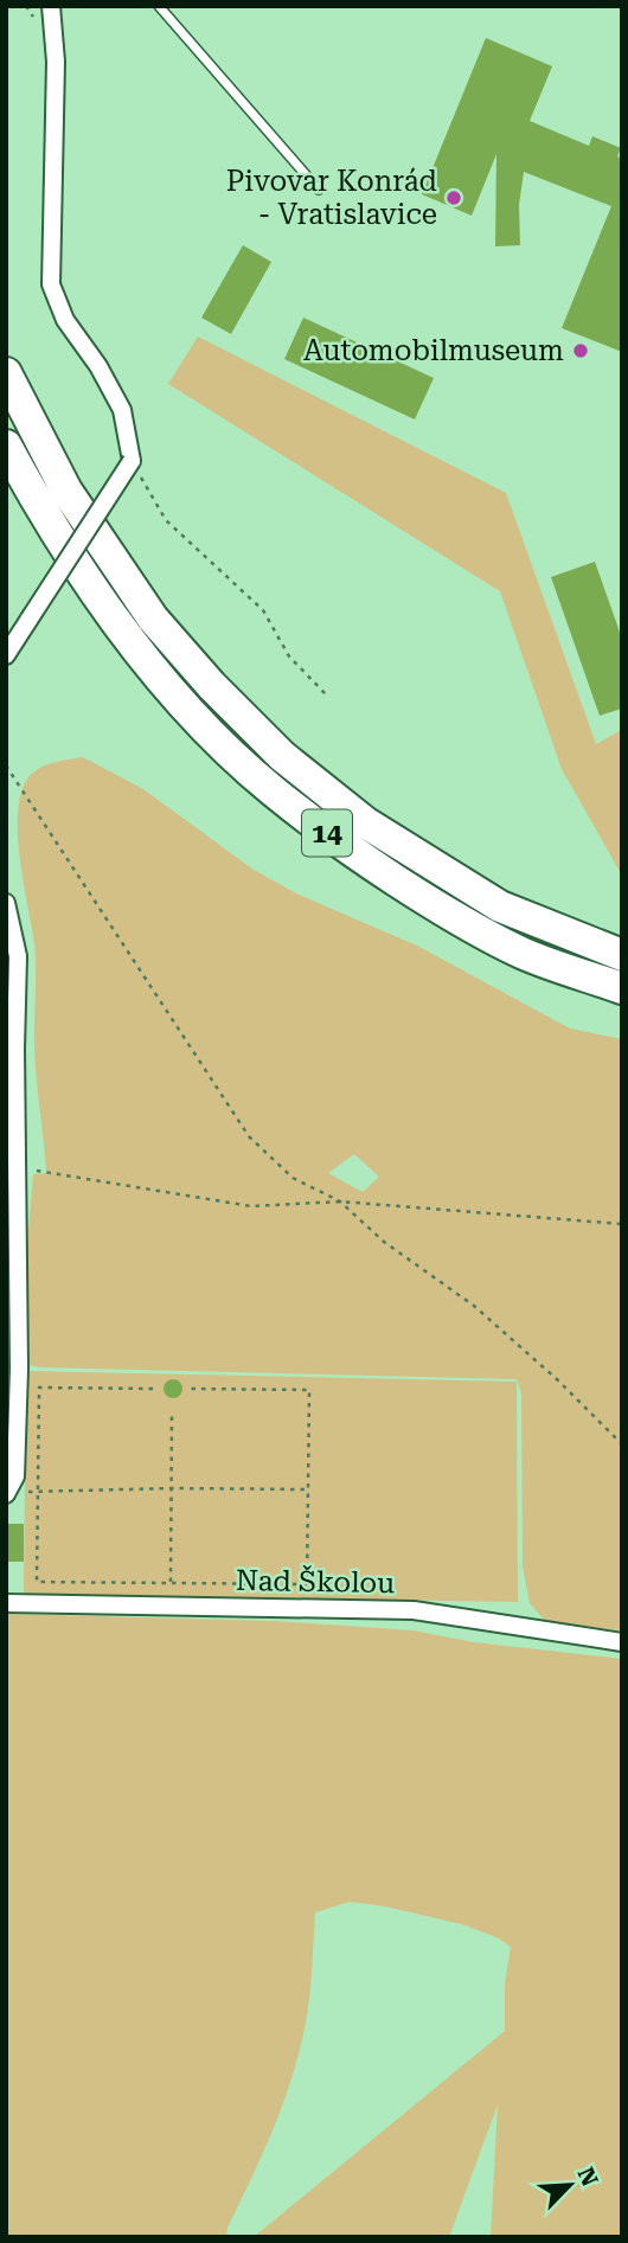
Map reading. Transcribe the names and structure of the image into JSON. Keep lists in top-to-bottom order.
{
  "streets": {
    "highway": ["14"],
    "street": ["Nad Školou"]
  },
  "places": ["Pivovar Konrád - Vratislavice", "Automobilmuseum"],
  "north": "top right"
}
